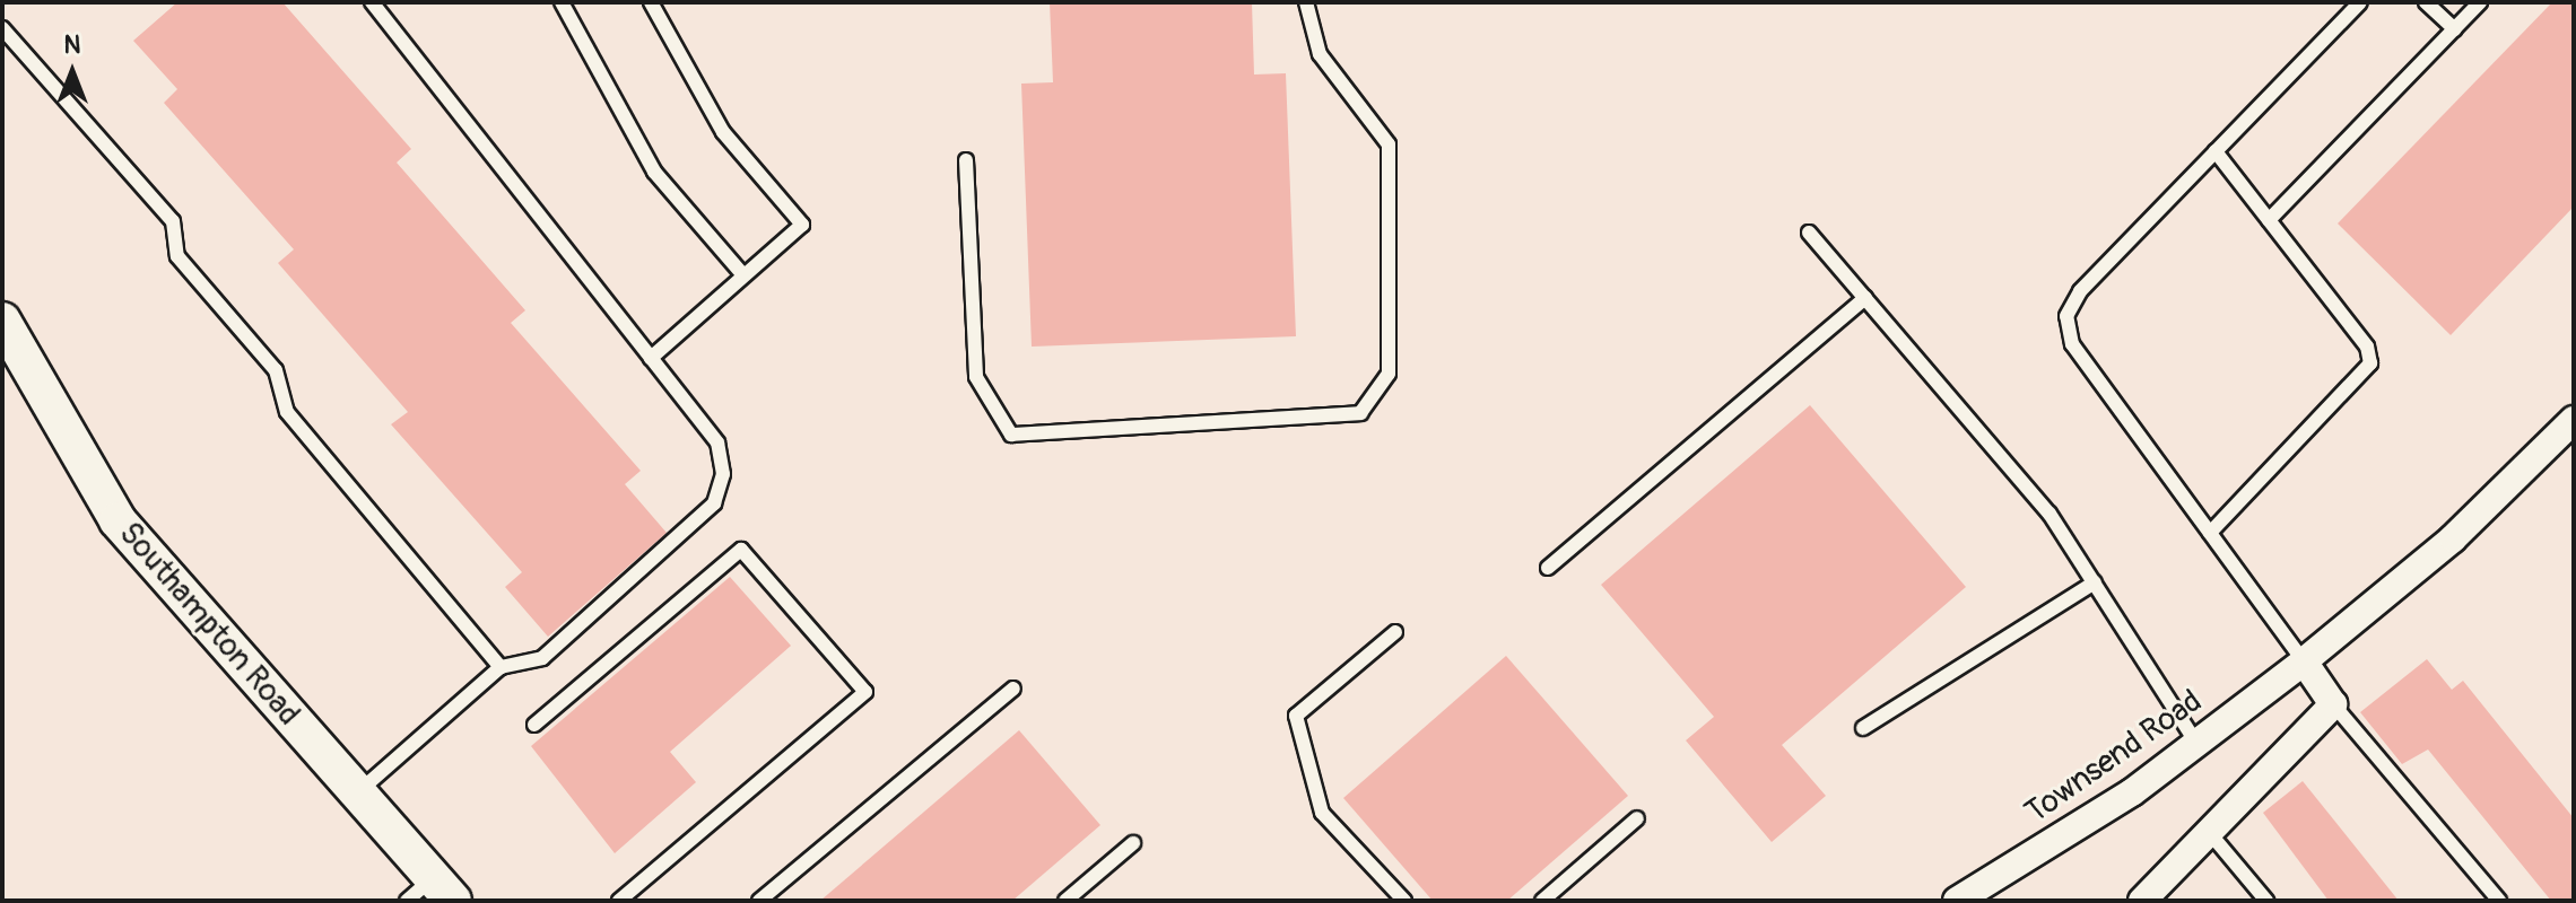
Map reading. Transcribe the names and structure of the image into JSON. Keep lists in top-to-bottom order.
{
  "streets": {
    "street": ["Southampton Road", "Townsend Road"]
  },
  "north": "top"
}
